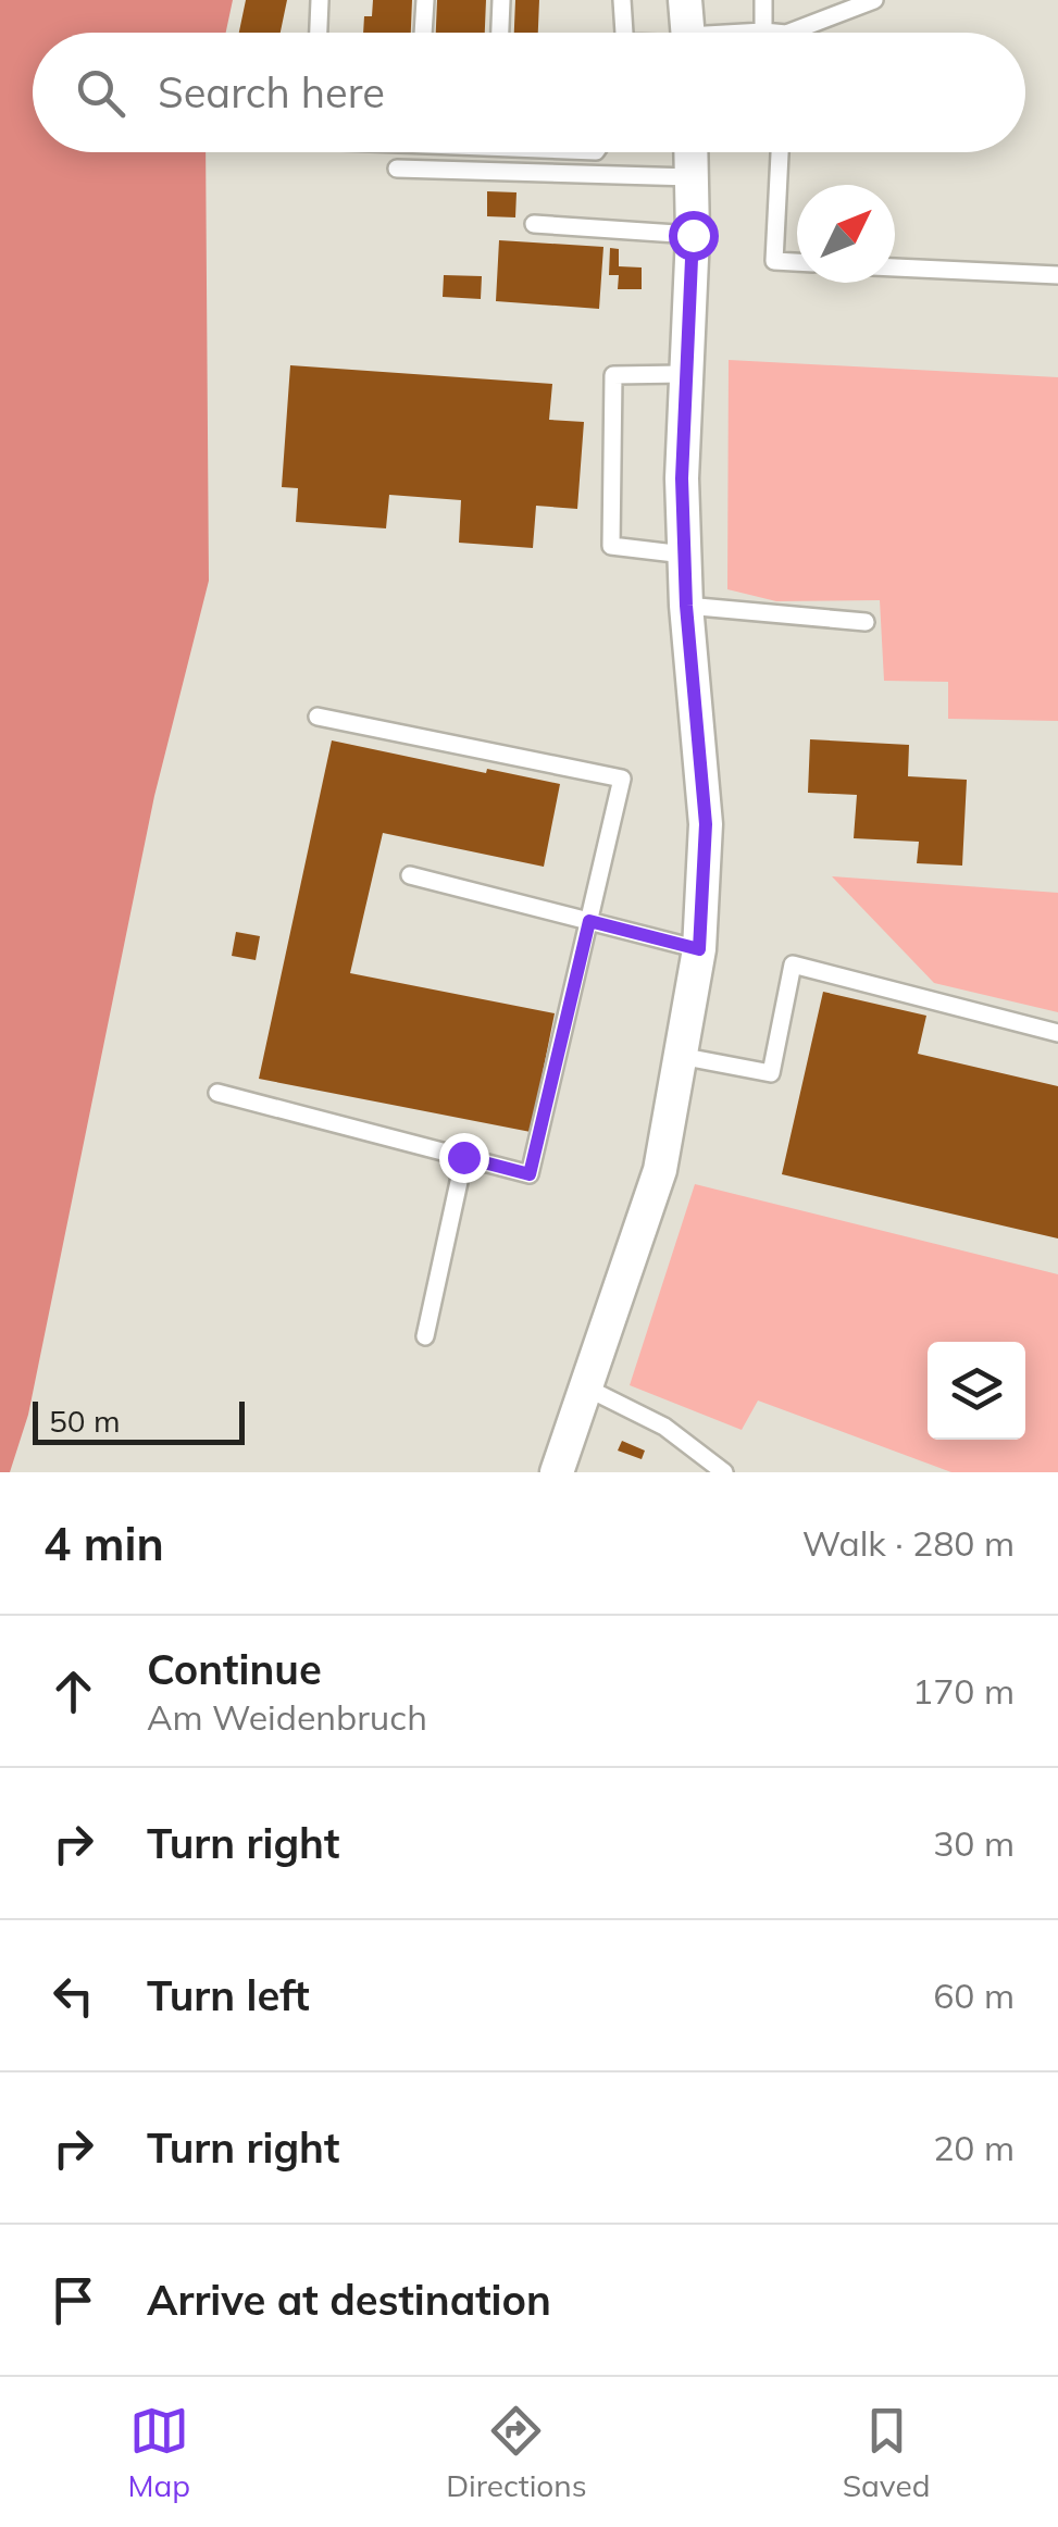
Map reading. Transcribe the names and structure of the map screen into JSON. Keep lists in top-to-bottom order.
{
  "scale_bar": "50 m",
  "north": "top right",
  "page": {
    "search": "Search here",
    "scale": "50 m",
    "heading": ["4 min", "Walk · 280 m"],
    "list": [
      ["Continue", "Am Weidenbruch", "170 m"],
      ["Turn right", "30 m"],
      ["Turn left", "60 m"],
      ["Turn right", "20 m"],
      "Arrive at destination"
    ],
    "nav": ["Map", "Directions", "Saved"]
  }
}
